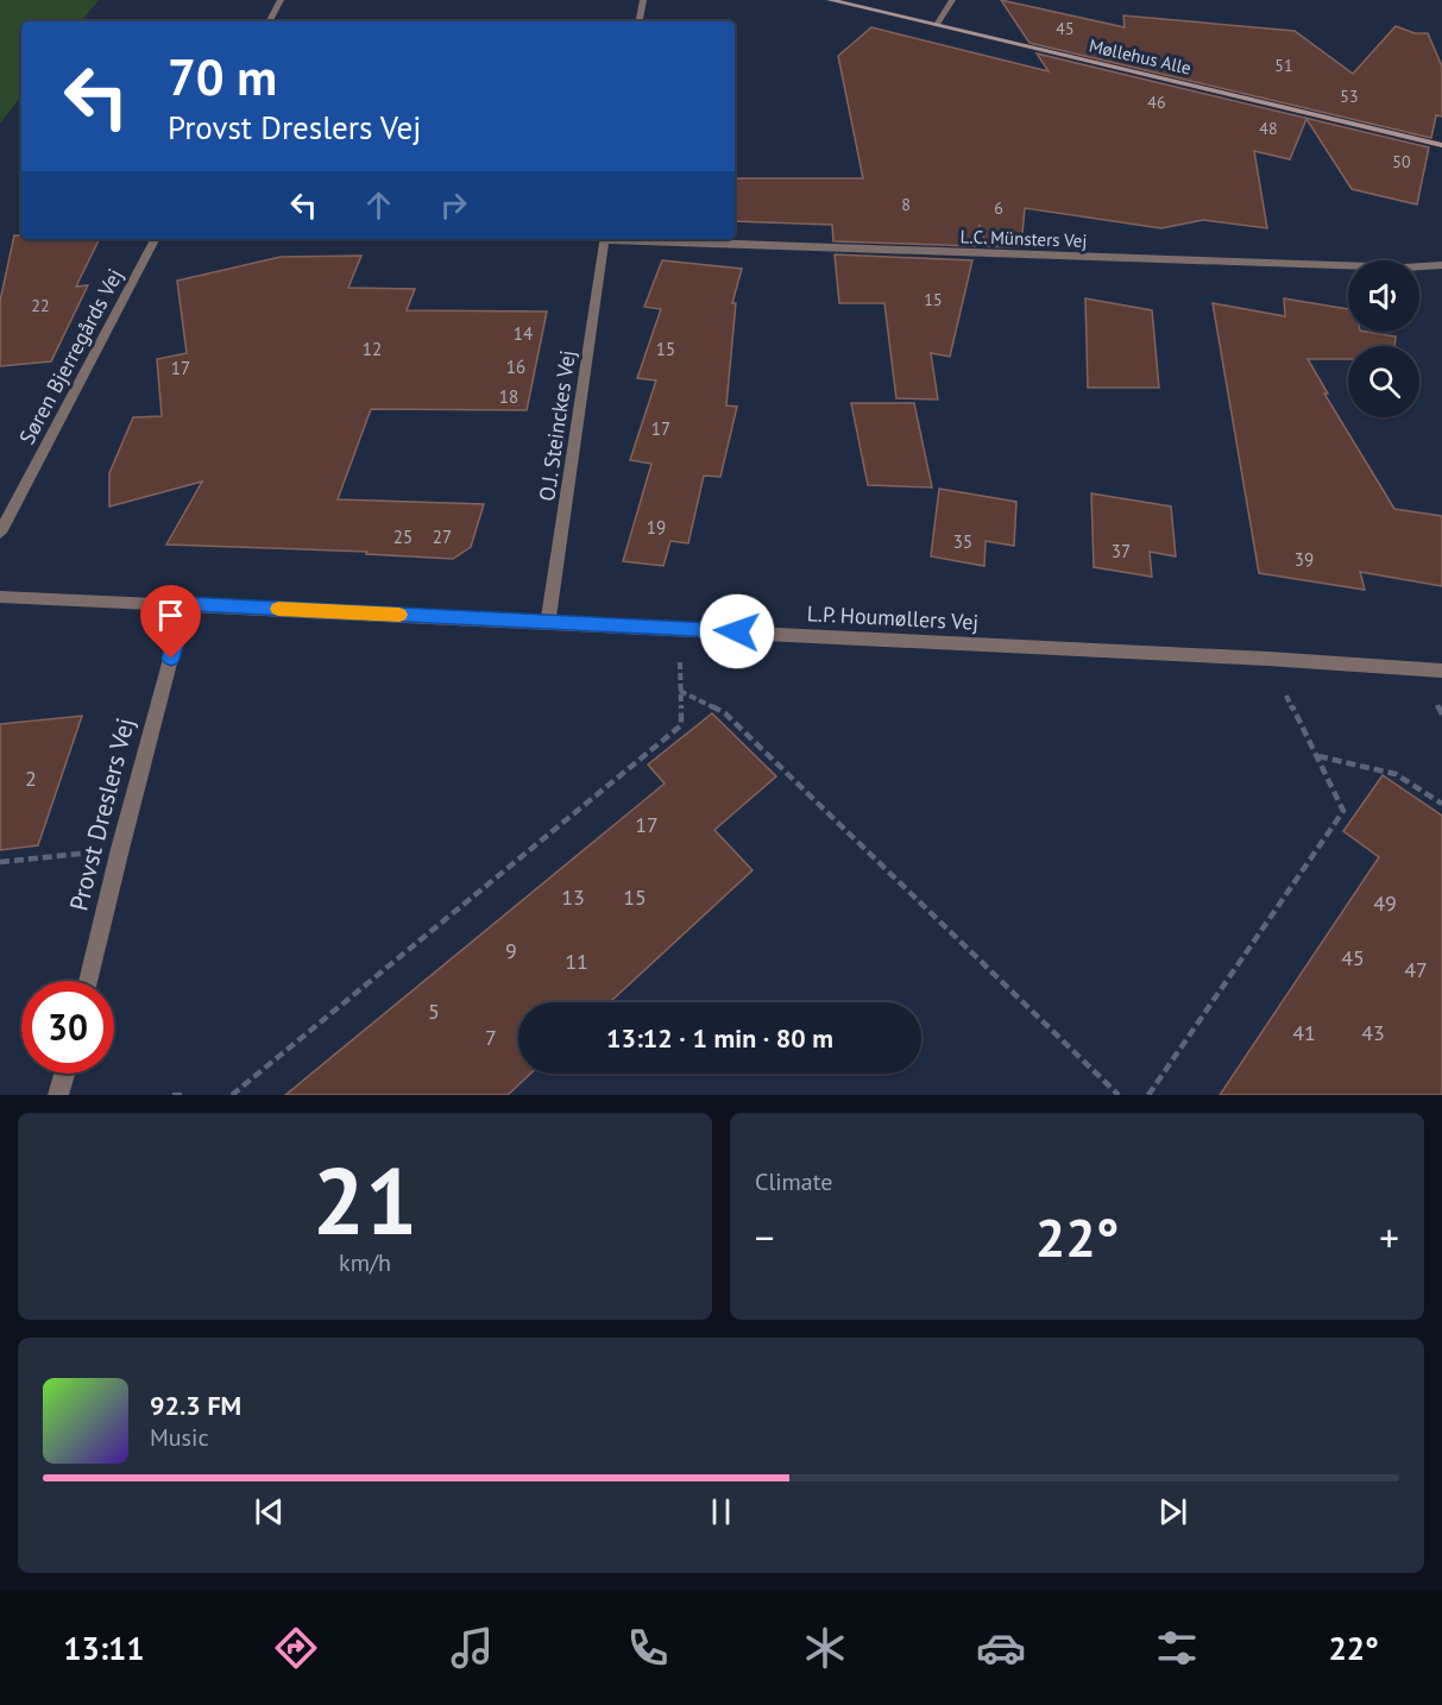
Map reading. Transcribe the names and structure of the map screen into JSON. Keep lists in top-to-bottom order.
{
  "streets": {
    "street": [
      "Møllehus Alle",
      "L.C. Münsters Vej",
      "Søren Bjerregårds Vej",
      "O.J. Steinckes Vej",
      "L.P. Houmøllers Vej",
      "Provst Dreslers Vej"
    ]
  },
  "crossings": [
    ["O.J. Steinckes Vej", "L.P. Houmøllers Vej"],
    ["L.P. Houmøllers Vej", "Provst Dreslers Vej"]
  ],
  "house_numbers": [
    "45",
    "51",
    "53",
    "46",
    "48",
    "50",
    "8",
    "6",
    "15",
    "22",
    "14",
    "12",
    "15",
    "16",
    "17",
    "18",
    "17",
    "19",
    "25",
    "27",
    "35",
    "37",
    "39",
    "2",
    "17",
    "13",
    "15",
    "49",
    "9",
    "45",
    "11",
    "47",
    "5",
    "41",
    "43",
    "7"
  ],
  "page": {
    "turn": ["70 m", "Provst Dreslers Vej"],
    "limit": "30",
    "trip": "13:12 · 1 min · 80 m",
    "tile": [
      ["21", "km/h"],
      "Climate"
    ],
    "heat": ["−", "22°", "+"],
    "song": ["92.3 FM", "Music"],
    "tabs": ["13:11", "22°"]
  }
}
